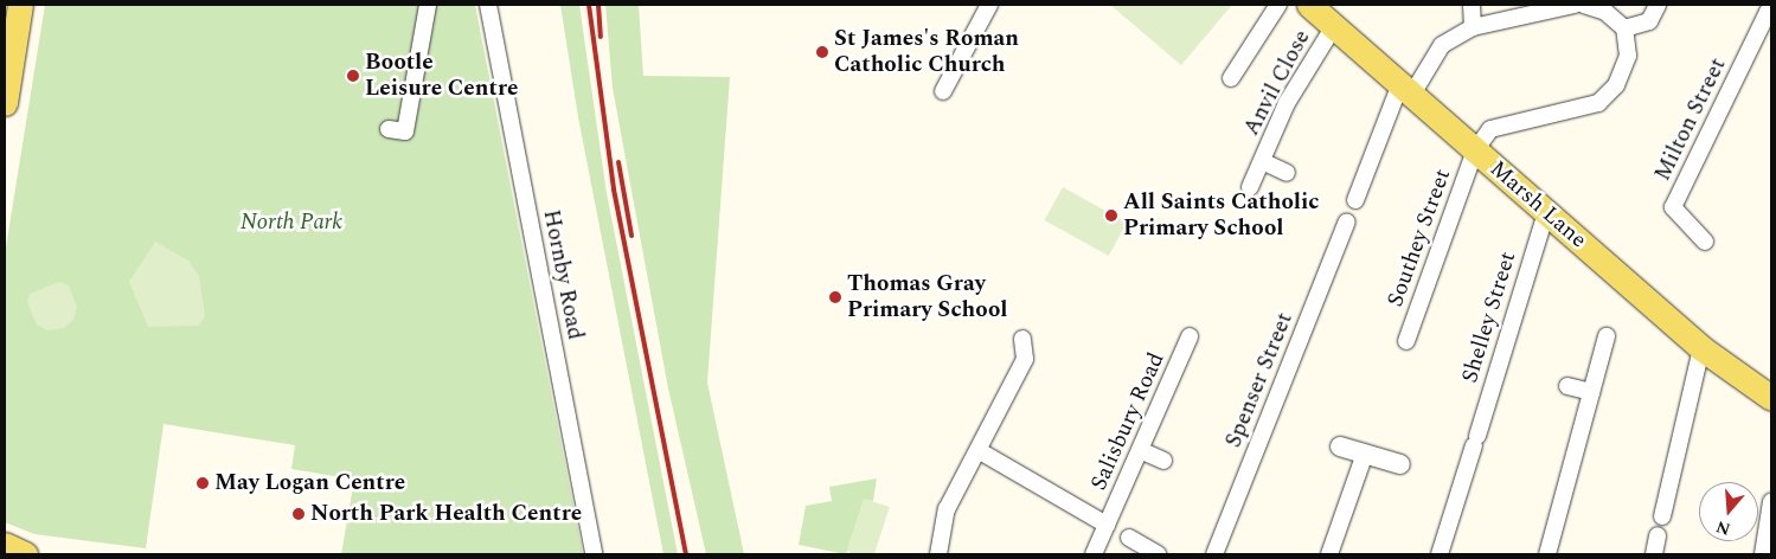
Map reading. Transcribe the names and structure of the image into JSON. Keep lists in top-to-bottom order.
{
  "streets": {
    "main road": ["Marsh Lane"],
    "street": [
      "Anvil Close",
      "Milton Street",
      "Southey Street",
      "Hornby Road",
      "Shelley Street",
      "Spenser Street",
      "Salisbury Road"
    ]
  },
  "crossings": [
    ["Anvil Close", "Marsh Lane"],
    ["Marsh Lane", "Southey Street"],
    ["Marsh Lane", "Shelley Street"]
  ],
  "parks": ["North Park"],
  "places": [
    "St James's Roman Catholic Church",
    "Bootle Leisure Centre",
    "All Saints Catholic Primary School",
    "Thomas Gray Primary School",
    "May Logan Centre",
    "North Park Health Centre"
  ],
  "north": "bottom"
}
